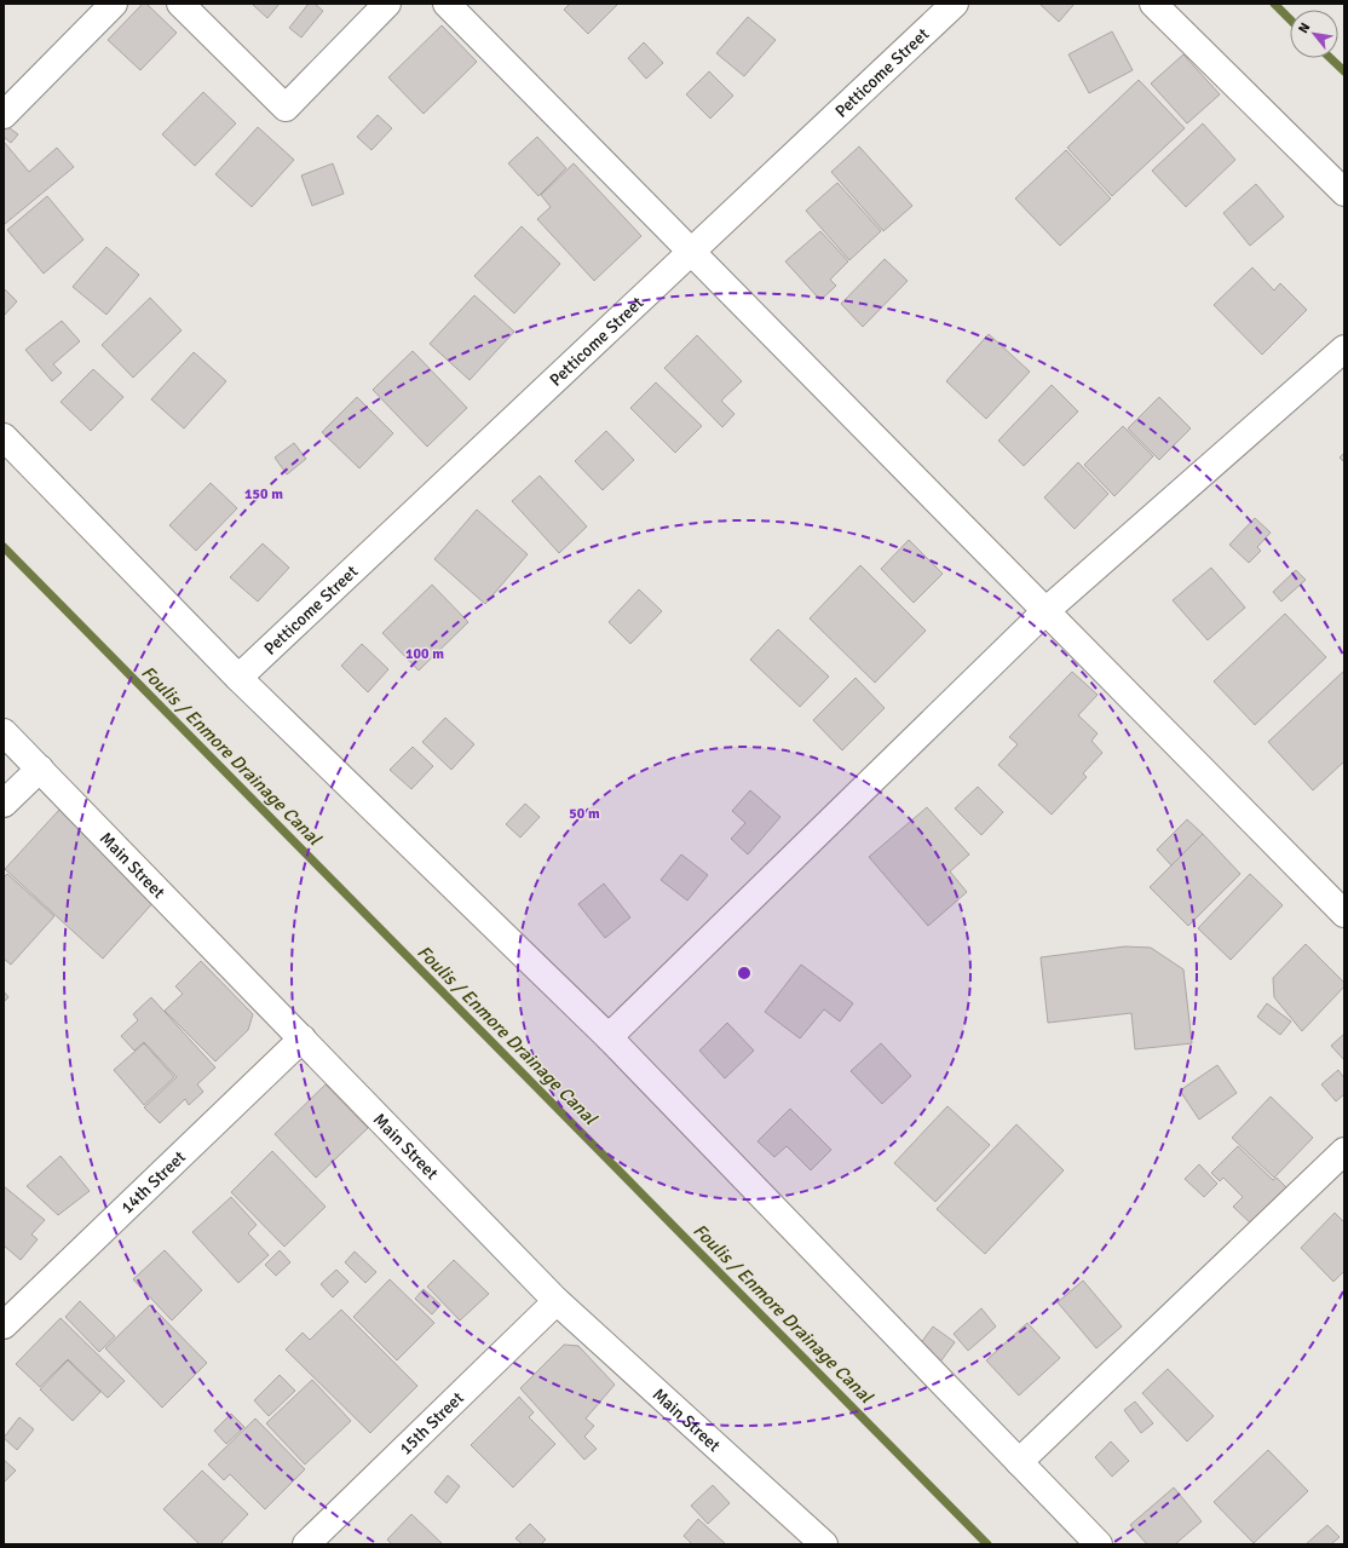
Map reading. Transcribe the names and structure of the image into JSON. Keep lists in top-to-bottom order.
{
  "streets": {
    "street": [
      "Petticome Street",
      "Main Street",
      "14th Street",
      "15th Street"
    ]
  },
  "crossings": [
    ["Main Street", "14th Street"],
    ["Main Street", "15th Street"]
  ],
  "water": ["Foulis / Enmore Drainage Canal"],
  "north": "top left",
  "rings": ["150 m", "100 m", "50 m"]
}
